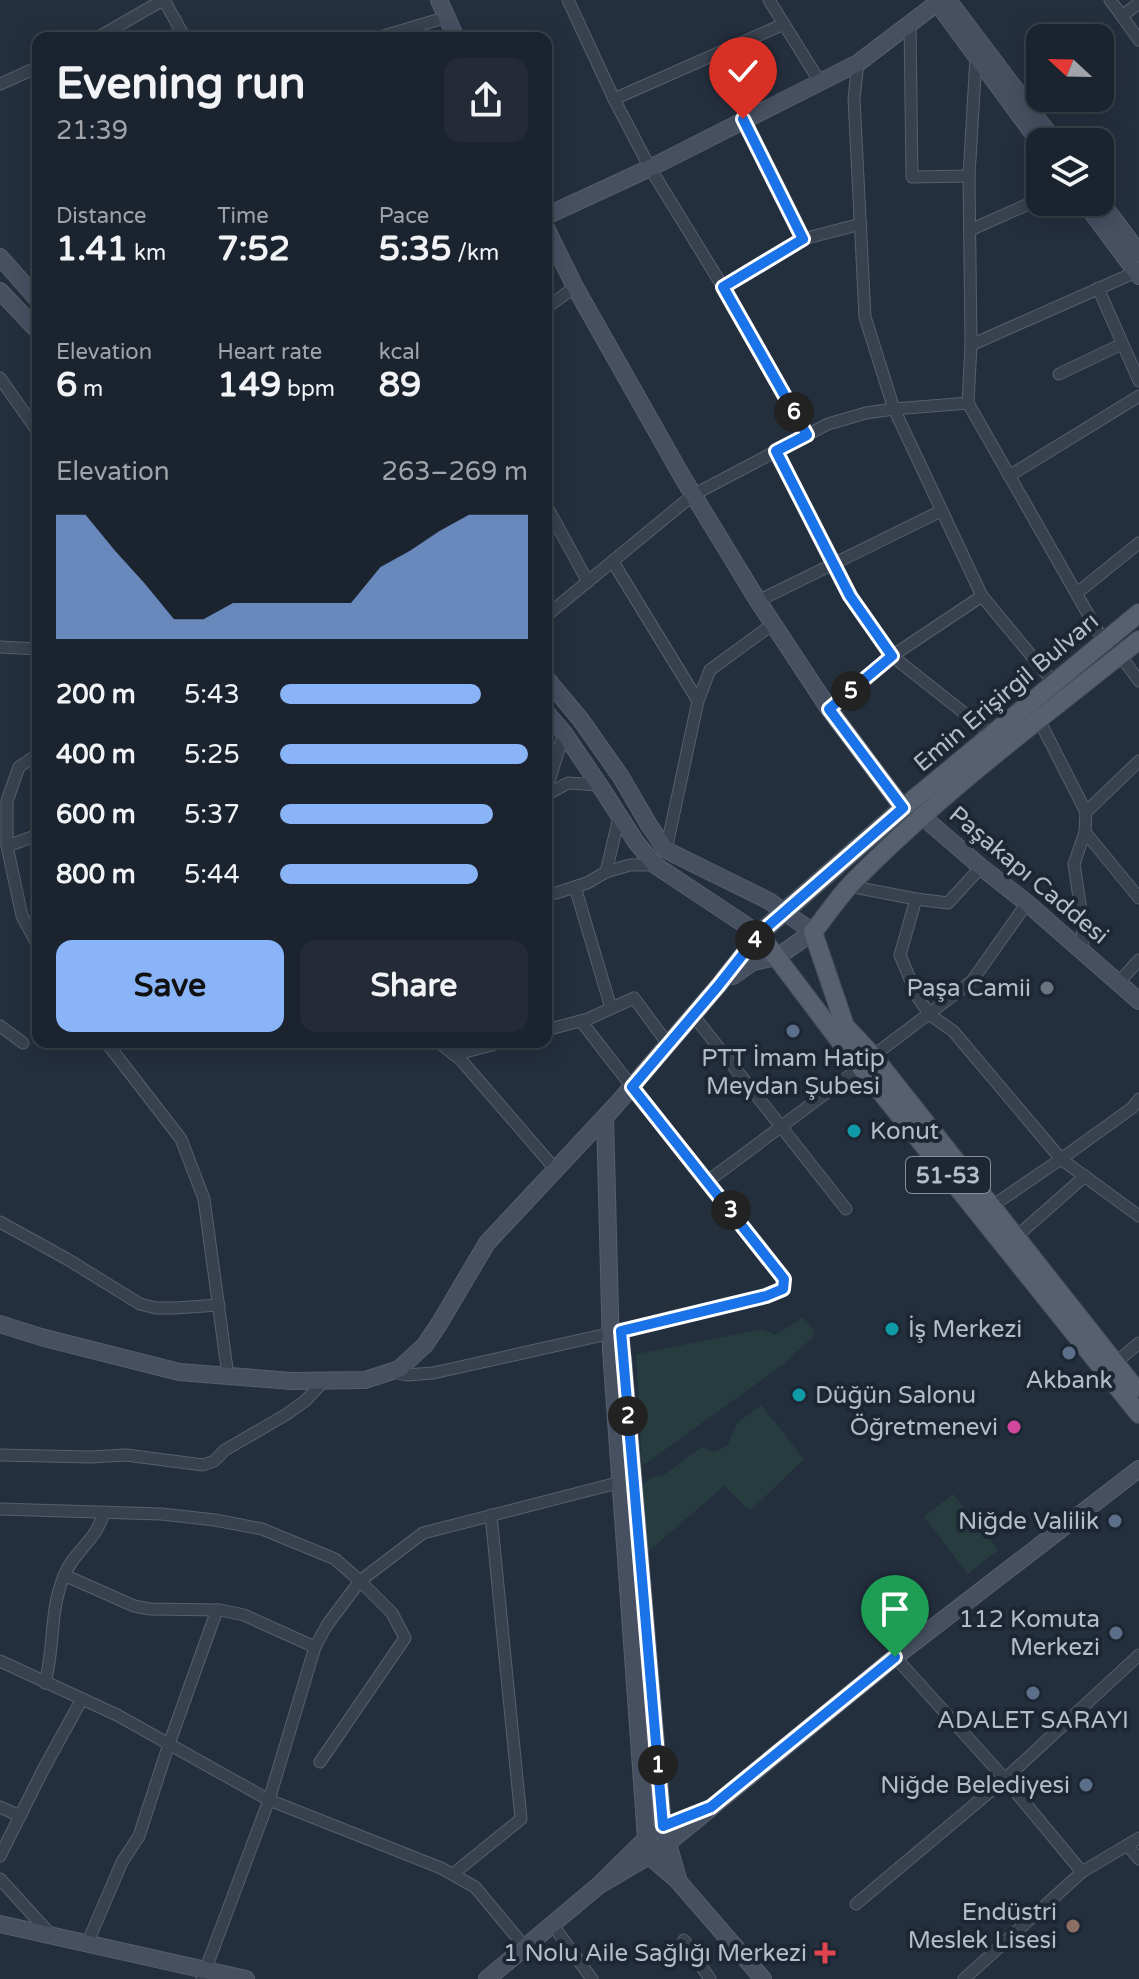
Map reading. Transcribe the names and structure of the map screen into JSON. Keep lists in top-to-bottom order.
{
  "streets": {
    "main road": ["Emin Erişirgil Bulvarı", "Paşakapı Caddesi", "51-53"]
  },
  "crossings": [
    ["Emin Erişirgil Bulvarı", "Paşakapı Caddesi"],
    ["Emin Erişirgil Bulvarı", "51-53"]
  ],
  "places": {
    "other": [
      "Paşa Camii",
      "PTT İmam Hatip Meydan Şubesi",
      "Konut",
      "İş Merkezi",
      "Akbank",
      "Düğün Salonu",
      "Öğretmenevi",
      "Niğde Valilik",
      "112 Komuta Merkezi",
      "ADALET SARAYI",
      "Niğde Belediyesi",
      "Endüstri Meslek Lisesi"
    ],
    "health": ["1 Nolu Aile Sağlığı Merkezi"]
  },
  "north": "left",
  "page": {
    "heading": ["Evening run", "21:39"],
    "stats": [
      ["Distance", "1.41 km"],
      ["Time", "7:52"],
      ["Pace", "5:35 /km"],
      ["Elevation", "6 m"],
      ["Heart rate", "149 bpm"],
      ["kcal", "89"]
    ],
    "pins": [
      "6",
      "5",
      "4",
      "3",
      "2",
      "1"
    ],
    "chart": ["Elevation", "263–269 m"],
    "list": [
      {
        "name": "200 m",
        "note": "5:43"
      },
      {
        "name": "400 m",
        "note": "5:25"
      },
      {
        "name": "600 m",
        "note": "5:37"
      },
      {
        "name": "800 m",
        "note": "5:44"
      }
    ],
    "buttons": ["Save", "Share"]
  }
}
